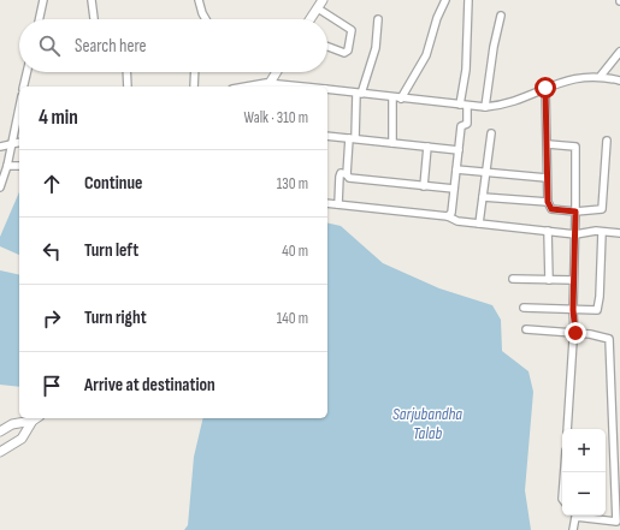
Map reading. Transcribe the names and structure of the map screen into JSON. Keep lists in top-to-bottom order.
{
  "water": ["Sarjubandha Talab"],
  "page": {
    "search": "Search here",
    "heading": ["4 min", "Walk · 310 m"],
    "list": [
      ["Continue", "130 m"],
      ["Turn left", "40 m"],
      ["Turn right", "140 m"],
      "Arrive at destination"
    ],
    "map_buttons": ["+", "−"]
  }
}
